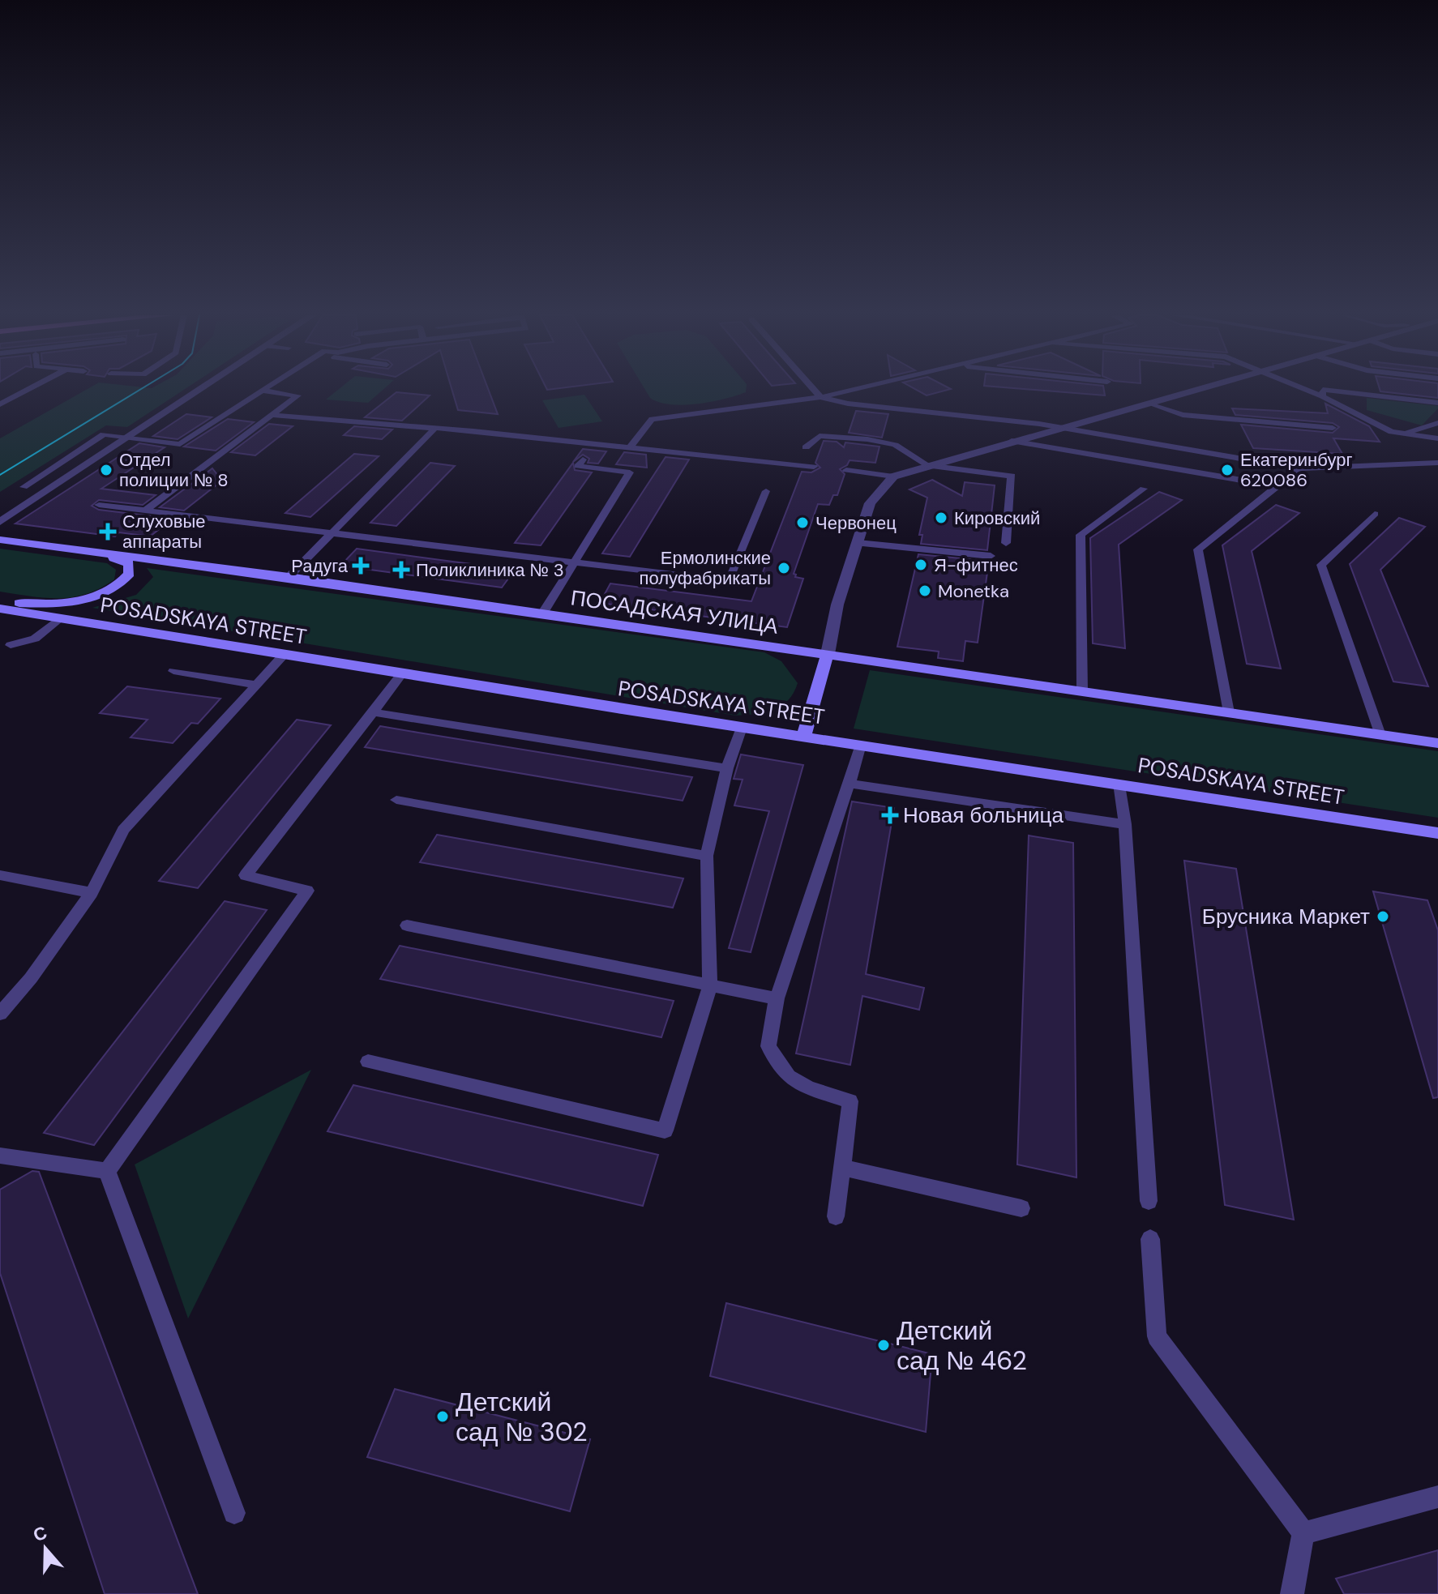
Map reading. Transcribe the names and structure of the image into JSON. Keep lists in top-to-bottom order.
{
  "streets": {
    "street": ["ПОСАДСКАЯ УЛИЦА", "POSADSKAYA STREET"]
  },
  "places": {
    "other": [
      "Отдел полиции № 8",
      "Екатеринбург 620086",
      "Кировский",
      "Червонец",
      "Я-фитнес",
      "Ермолинские полуфабрикаты",
      "Monetka",
      "Брусника Маркет",
      "Детский сад № 462",
      "Детский сад № 302"
    ],
    "health": [
      "Слуховые аппараты",
      "Радуга",
      "Поликлиника № 3",
      "Новая больница"
    ]
  },
  "north": "top"
}
